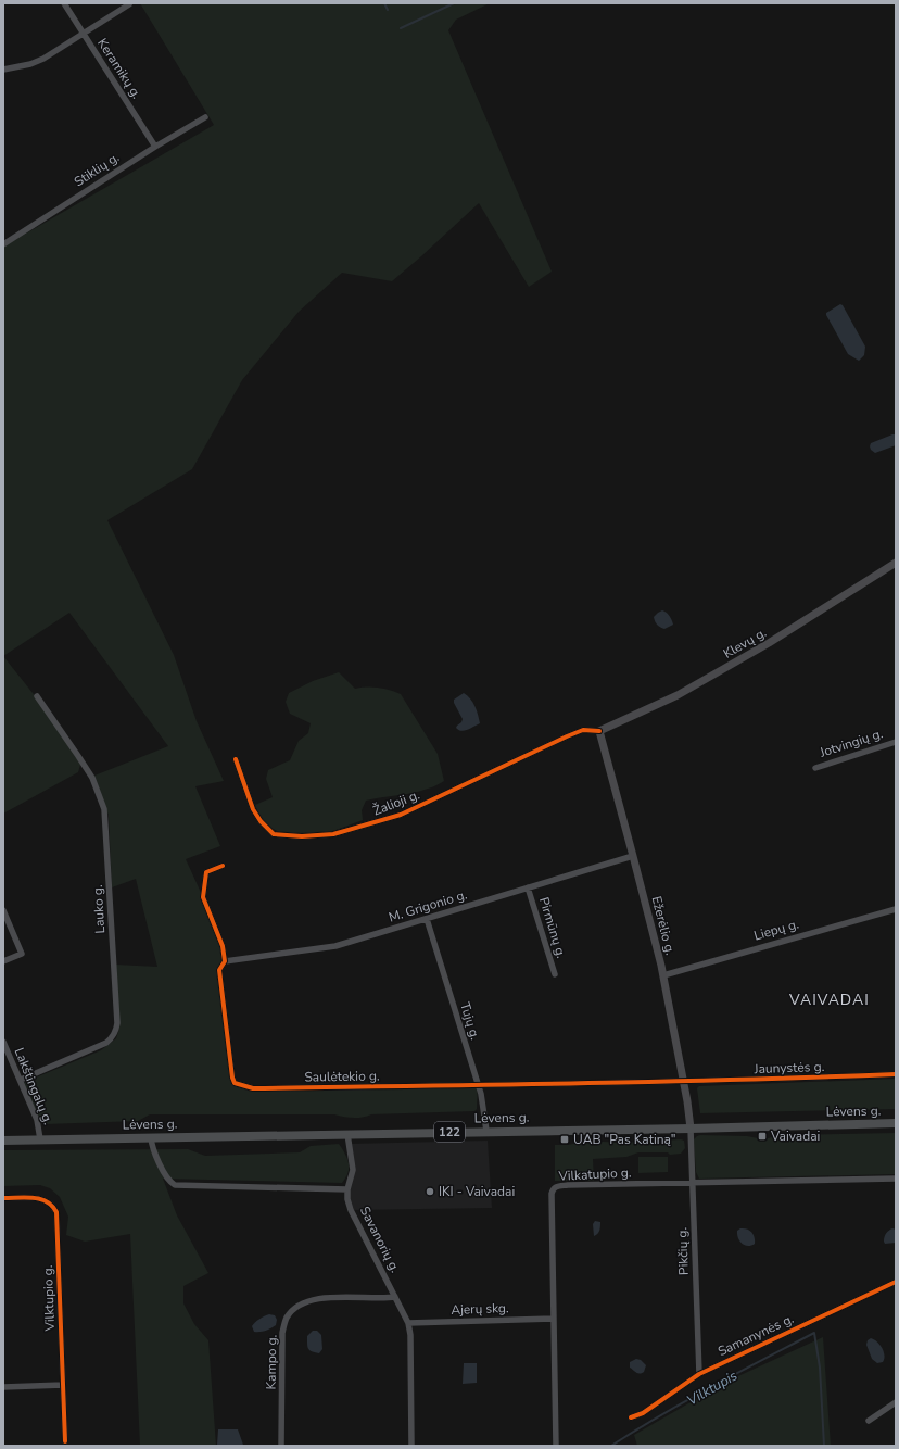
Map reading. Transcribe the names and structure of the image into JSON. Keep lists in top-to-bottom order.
{
  "streets": {
    "main road": [
      "Klevų g.",
      "Ežerėlio g.",
      "Lėvens g.",
      "122"
    ],
    "street": [
      "Keramikų g.",
      "Stiklių g.",
      "Jotvingių g.",
      "Žalioji g.",
      "M. Grigonio g.",
      "Lauko g.",
      "Pirmūnų g.",
      "Liepų g.",
      "Tujų g.",
      "Jaunystės g.",
      "Saulėtekio g.",
      "Lakštingalų g.",
      "Vilkatupio g.",
      "Savanorių g.",
      "Pikčių g.",
      "Vilktupio g.",
      "Ajerų skg.",
      "Samanynės g.",
      "Kampo g."
    ]
  },
  "crossings": [
    ["Keramikų g.", "Stiklių g."],
    ["Klevų g.", "Žalioji g."],
    ["Klevų g.", "Ežerėlio g."],
    ["Žalioji g.", "Ežerėlio g."],
    ["M. Grigonio g.", "Ežerėlio g."],
    ["M. Grigonio g.", "Pirmūnų g."],
    ["M. Grigonio g.", "Tujų g."],
    ["M. Grigonio g.", "Saulėtekio g."],
    ["Lauko g.", "Lakštingalų g."],
    ["Ežerėlio g.", "Liepų g."],
    ["Ežerėlio g.", "Jaunystės g."],
    ["Ežerėlio g.", "Saulėtekio g."],
    ["Ežerėlio g.", "Lėvens g."],
    ["Ežerėlio g.", "Pikčių g."],
    ["Tujų g.", "Saulėtekio g."],
    ["Tujų g.", "Lėvens g."],
    ["Jaunystės g.", "Saulėtekio g."],
    ["Lakštingalų g.", "Lėvens g."],
    ["Lėvens g.", "Pikčių g."],
    ["Vilkatupio g.", "Pikčių g."],
    ["Vilkatupio g.", "Ajerų skg."],
    ["Savanorių g.", "Ajerų skg."],
    ["Savanorių g.", "Kampo g."],
    ["Pikčių g.", "Samanynės g."]
  ],
  "districts": ["VAIVADAI"],
  "water": ["Vilktupis"],
  "places": {
    "transit": ["Vaivadai", "UAB \"Pas Katiną\""],
    "other": ["IKI - Vaivadai"]
  }
}
